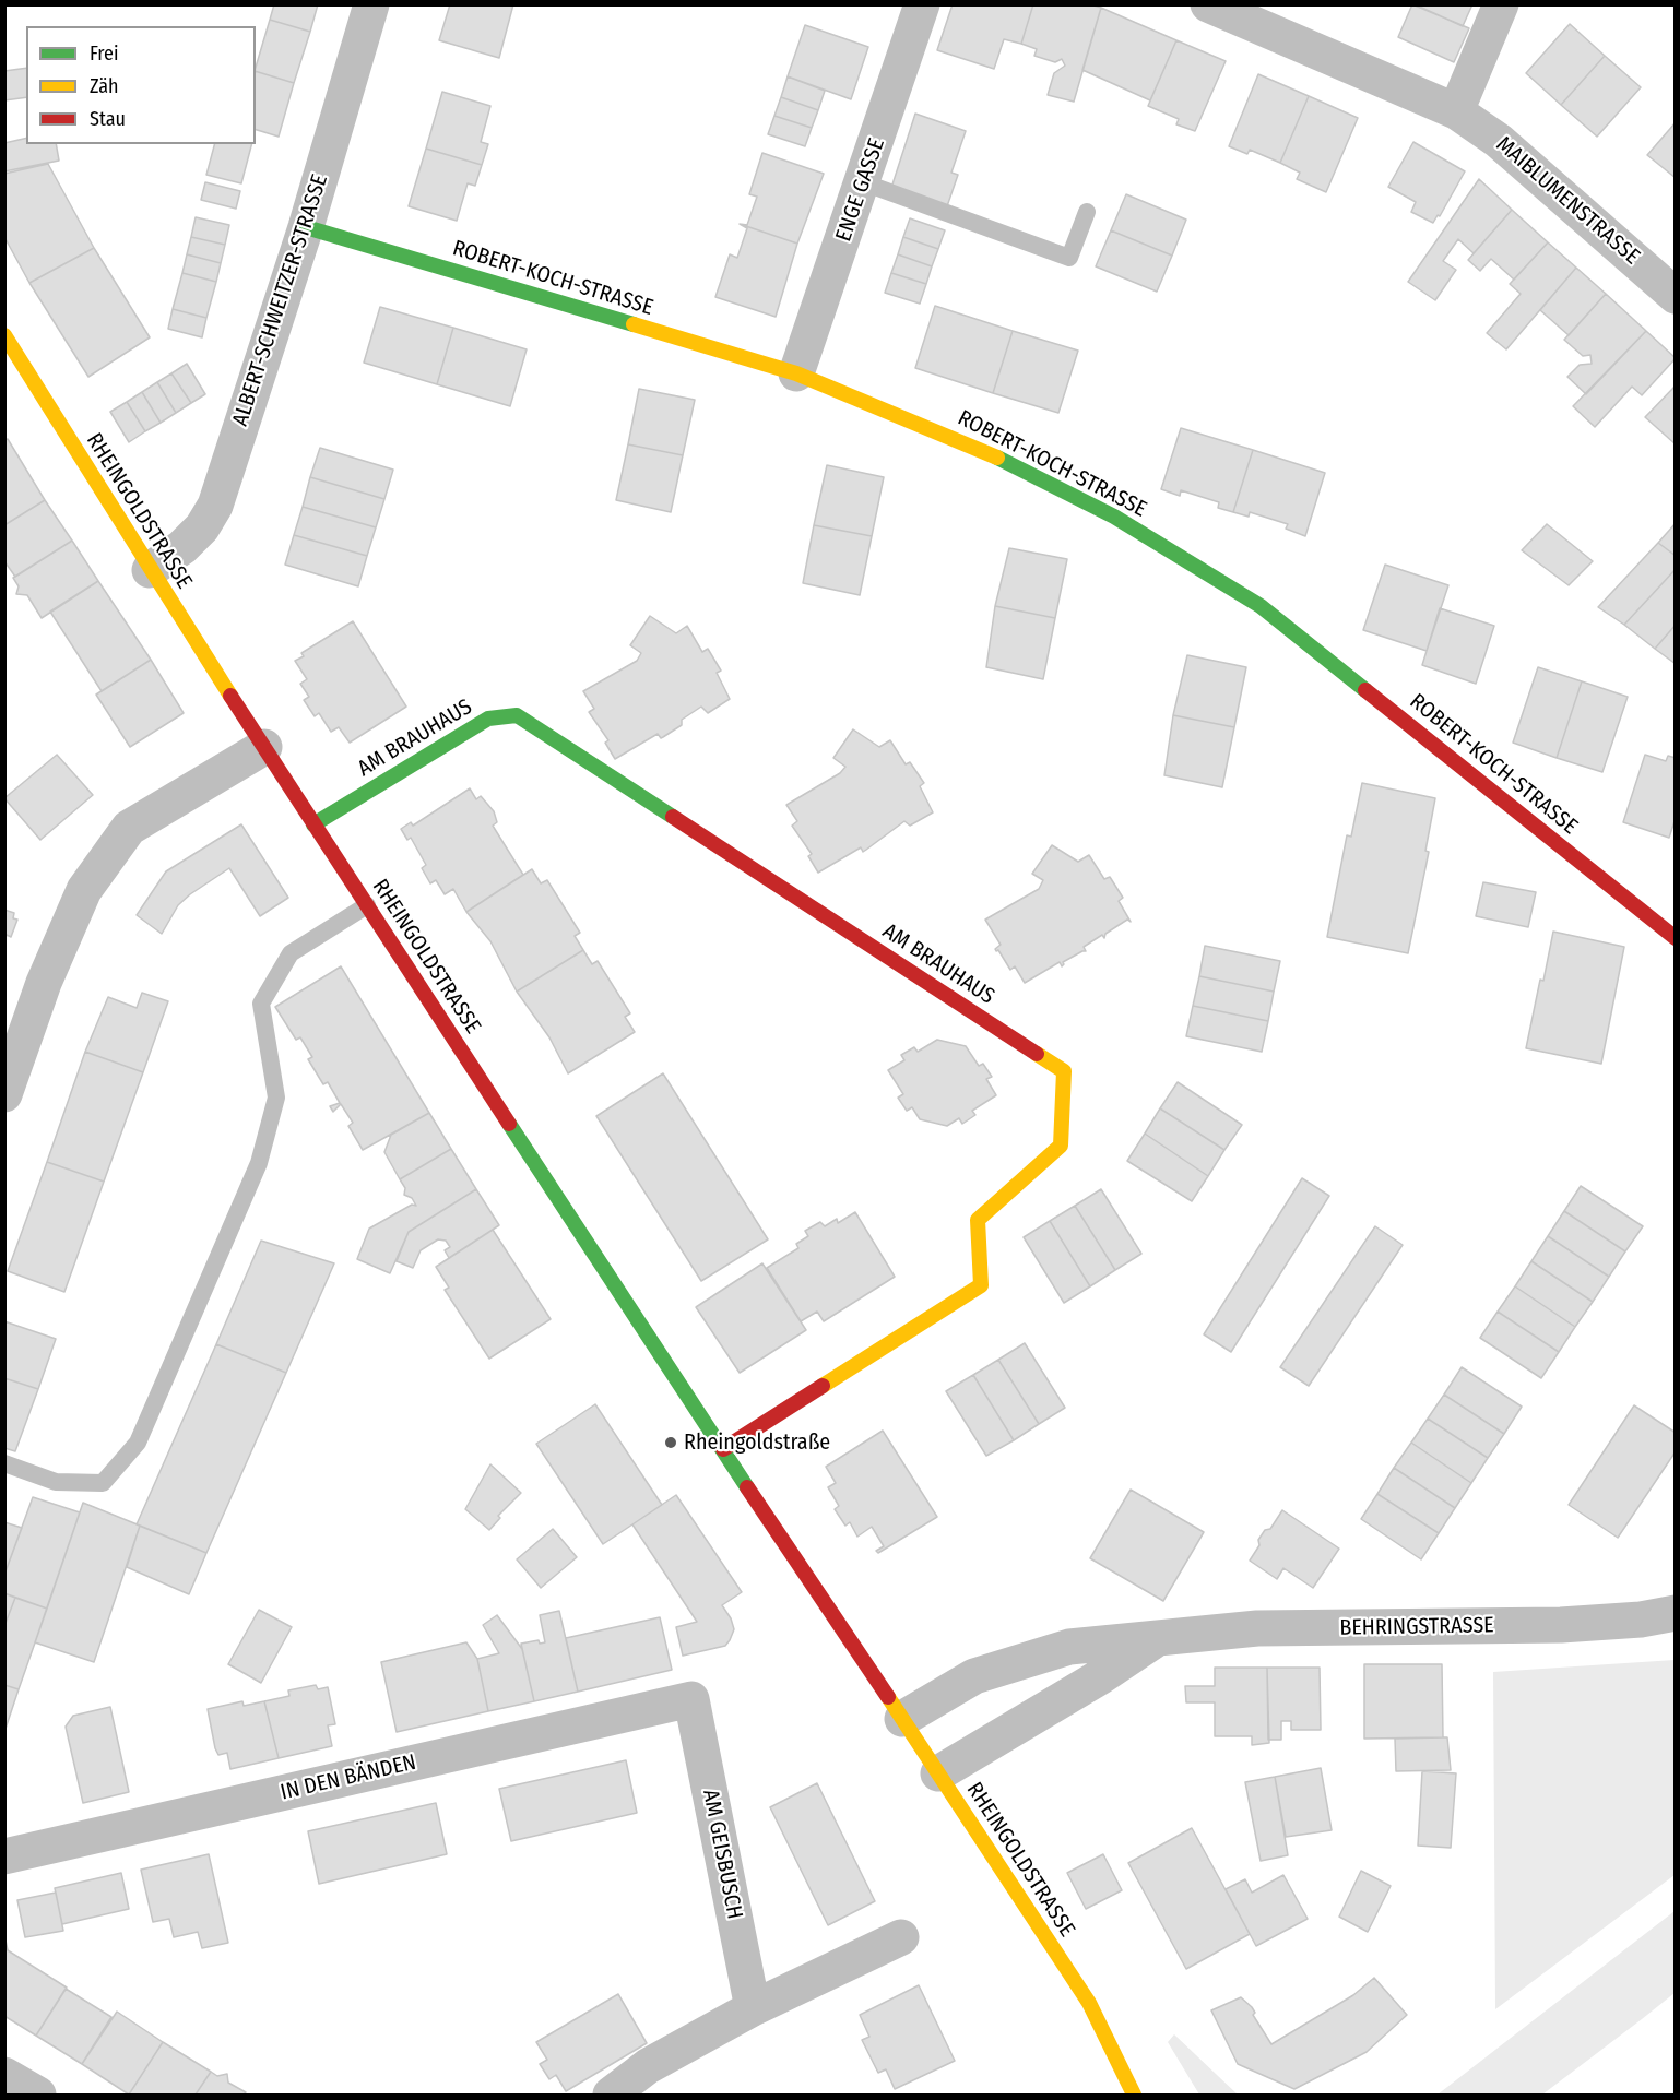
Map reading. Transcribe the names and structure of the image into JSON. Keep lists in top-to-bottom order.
{
  "streets": {
    "street": [
      "ENGE GASSE",
      "MAIBLUMENSTRASSE",
      "ROBERT-KOCH-STRASSE",
      "ALBERT-SCHWEITZER-STRASSE",
      "RHEINGOLDSTRASSE",
      "AM BRAUHAUS",
      "BEHRINGSTRASSE",
      "IN DEN BÄNDEN",
      "AM GEISBUSCH"
    ]
  },
  "crossings": [
    ["ENGE GASSE", "ROBERT-KOCH-STRASSE"],
    ["ROBERT-KOCH-STRASSE", "ALBERT-SCHWEITZER-STRASSE"],
    ["ALBERT-SCHWEITZER-STRASSE", "RHEINGOLDSTRASSE"],
    ["RHEINGOLDSTRASSE", "AM BRAUHAUS"],
    ["RHEINGOLDSTRASSE", "BEHRINGSTRASSE"],
    ["IN DEN BÄNDEN", "AM GEISBUSCH"]
  ],
  "places": ["Rheingoldstraße"],
  "legend": ["Frei", "Zäh", "Stau"]
}
